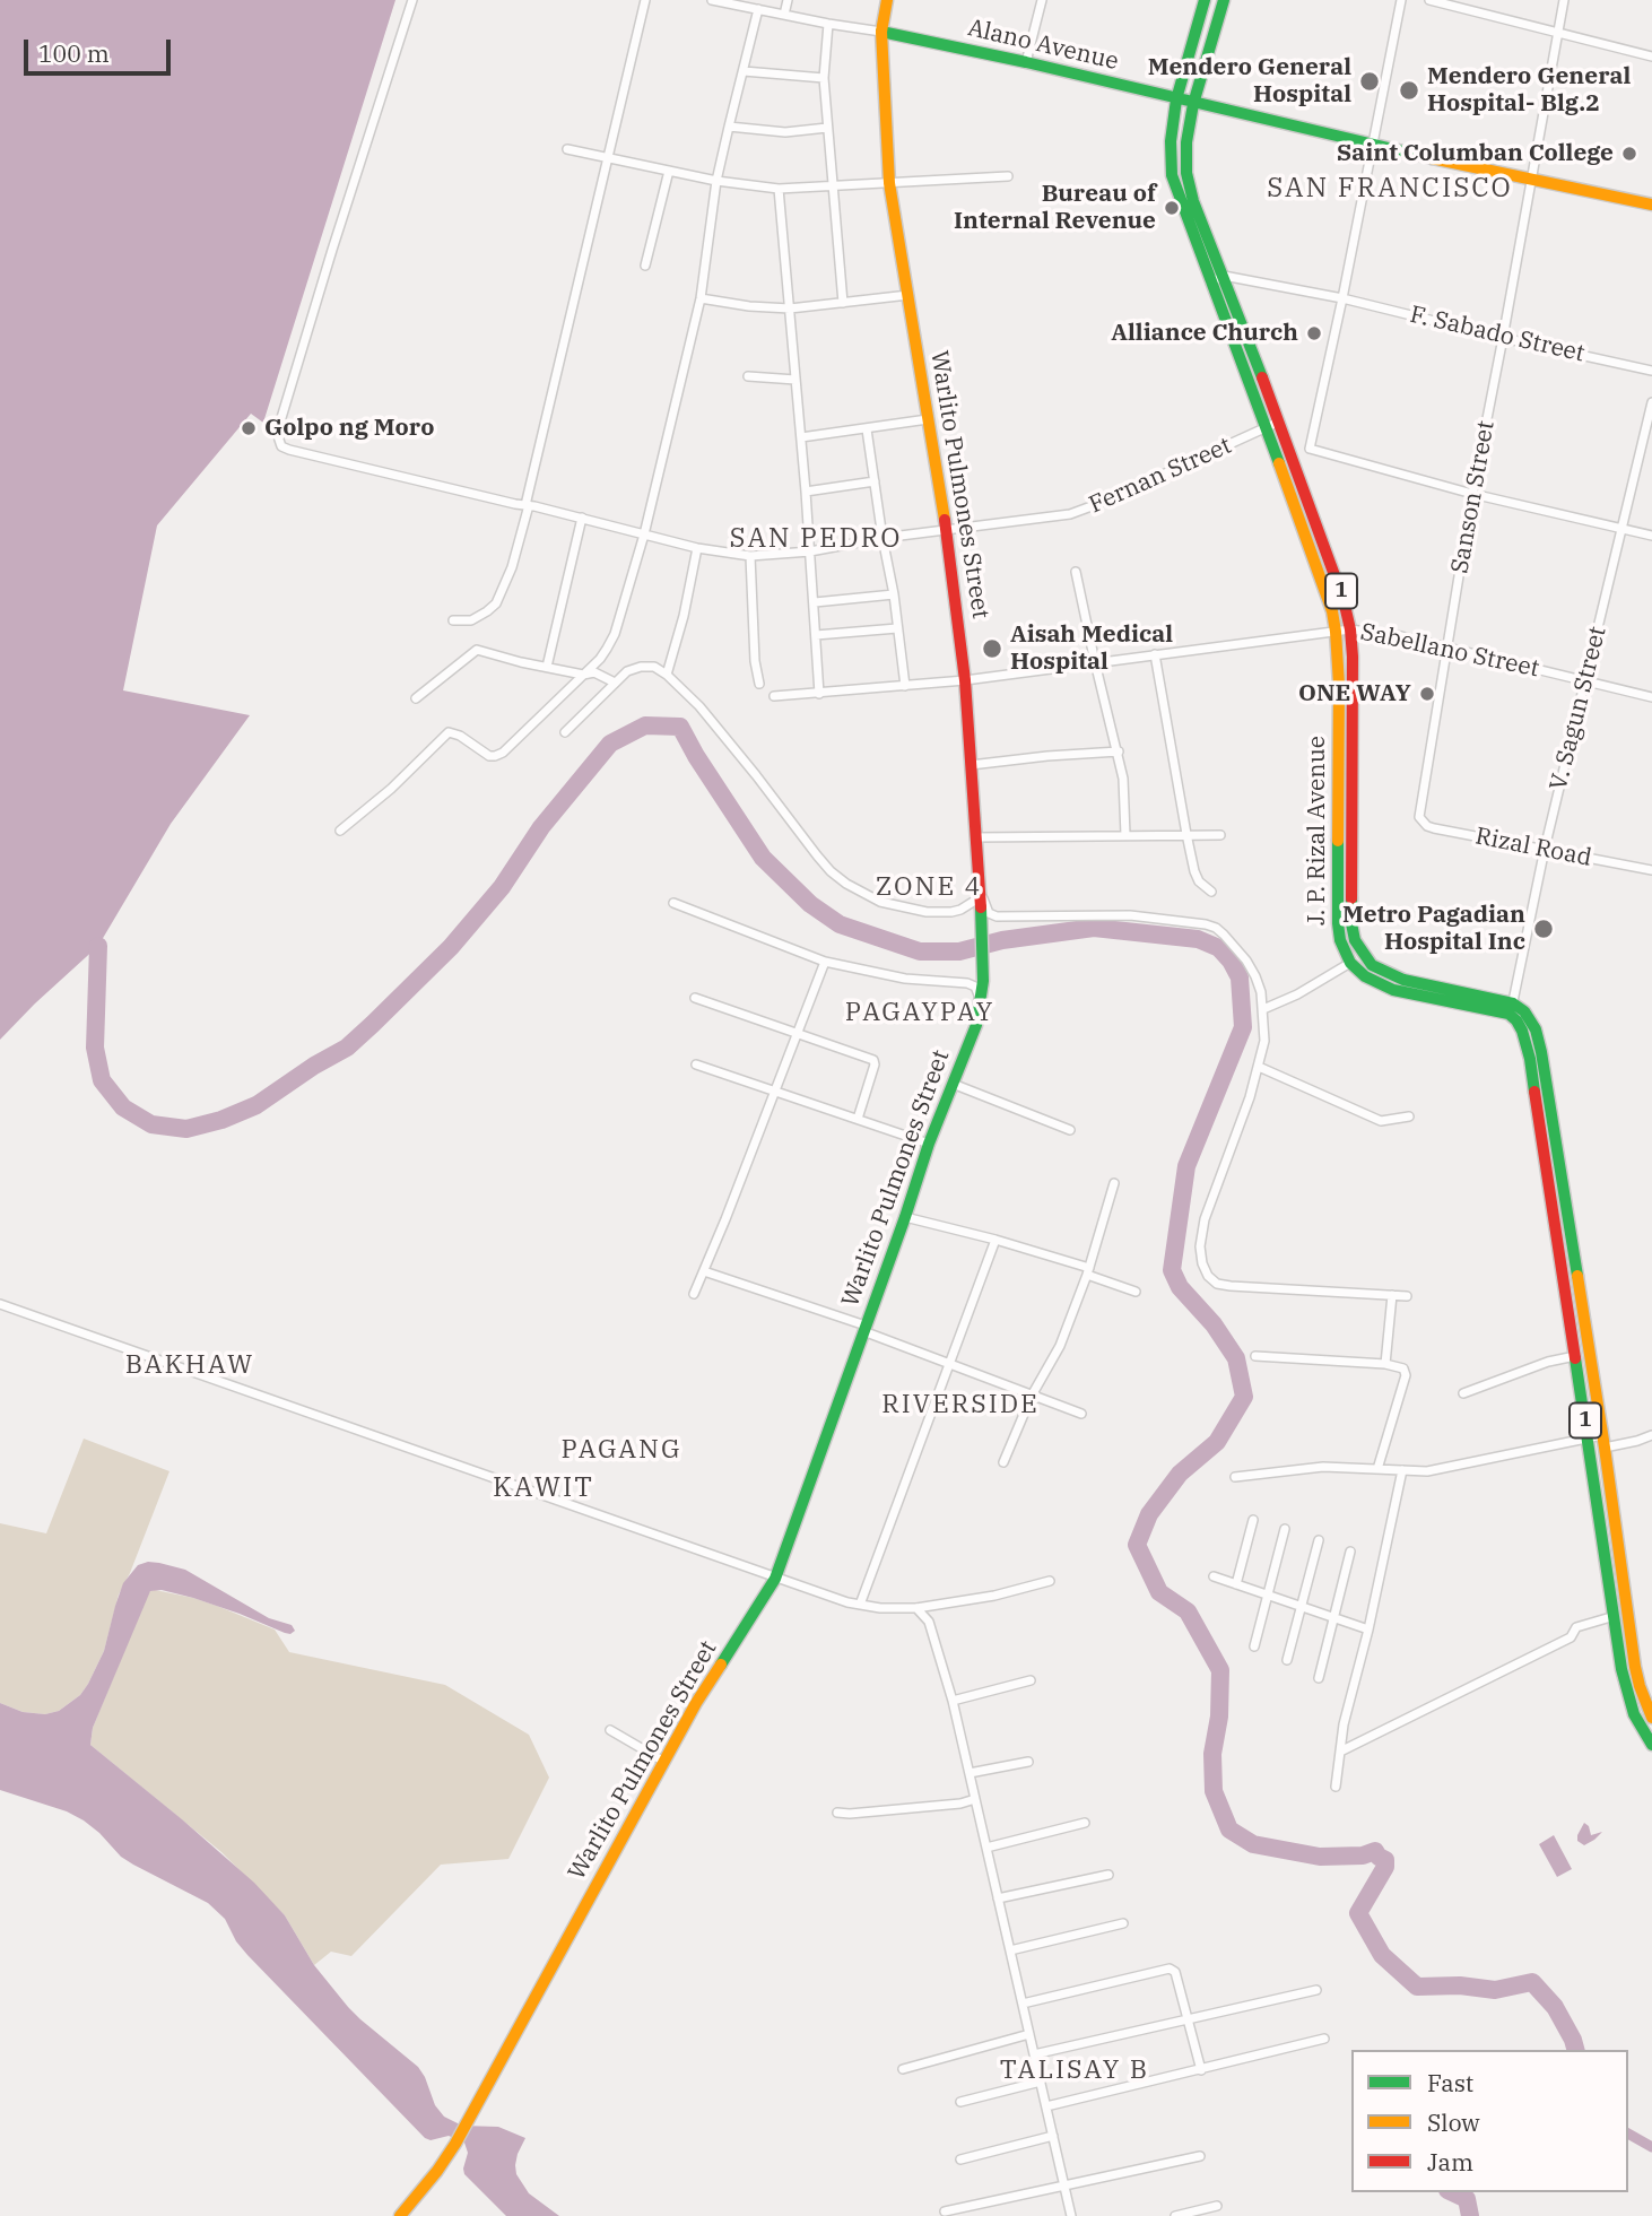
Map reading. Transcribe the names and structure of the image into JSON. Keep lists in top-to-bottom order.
{
  "streets": {
    "main road": [
      "Alano Avenue",
      "Warlito Pulmones Street",
      "1",
      "J. P. Rizal Avenue"
    ],
    "street": [
      "F. Sabado Street",
      "Fernan Street",
      "Sanson Street",
      "Sabellano Street",
      "V. Sagun Street",
      "Rizal Road"
    ]
  },
  "crossings": [
    ["Alano Avenue", "Warlito Pulmones Street"],
    ["Alano Avenue", "Sanson Street"],
    ["Alano Avenue", "J. P. Rizal Avenue"],
    ["F. Sabado Street", "Sanson Street"],
    ["F. Sabado Street", "J. P. Rizal Avenue"],
    ["Fernan Street", "Warlito Pulmones Street"],
    ["Fernan Street", "J. P. Rizal Avenue"],
    ["Warlito Pulmones Street", "Sabellano Street"],
    ["Sanson Street", "Sabellano Street"],
    ["Sanson Street", "Rizal Road"],
    ["1", "V. Sagun Street"],
    ["1", "J. P. Rizal Avenue"],
    ["Sabellano Street", "V. Sagun Street"],
    ["Sabellano Street", "J. P. Rizal Avenue"],
    ["V. Sagun Street", "J. P. Rizal Avenue"],
    ["V. Sagun Street", "Rizal Road"]
  ],
  "districts": [
    "SAN FRANCISCO",
    "SAN PEDRO",
    "ZONE 4",
    "PAGAYPAY",
    "BAKHAW",
    "RIVERSIDE",
    "PAGANG",
    "KAWIT",
    "TALISAY B"
  ],
  "places": [
    "Mendero General Hospital",
    "Mendero General Hospital- Blg.2",
    "Saint Columban College",
    "Bureau of Internal Revenue",
    "Alliance Church",
    "Golpo ng Moro",
    "Aisah Medical Hospital",
    "ONE WAY",
    "Metro Pagadian Hospital Inc"
  ],
  "legend": ["Fast", "Slow", "Jam"],
  "scale_bar": "100 m"
}
